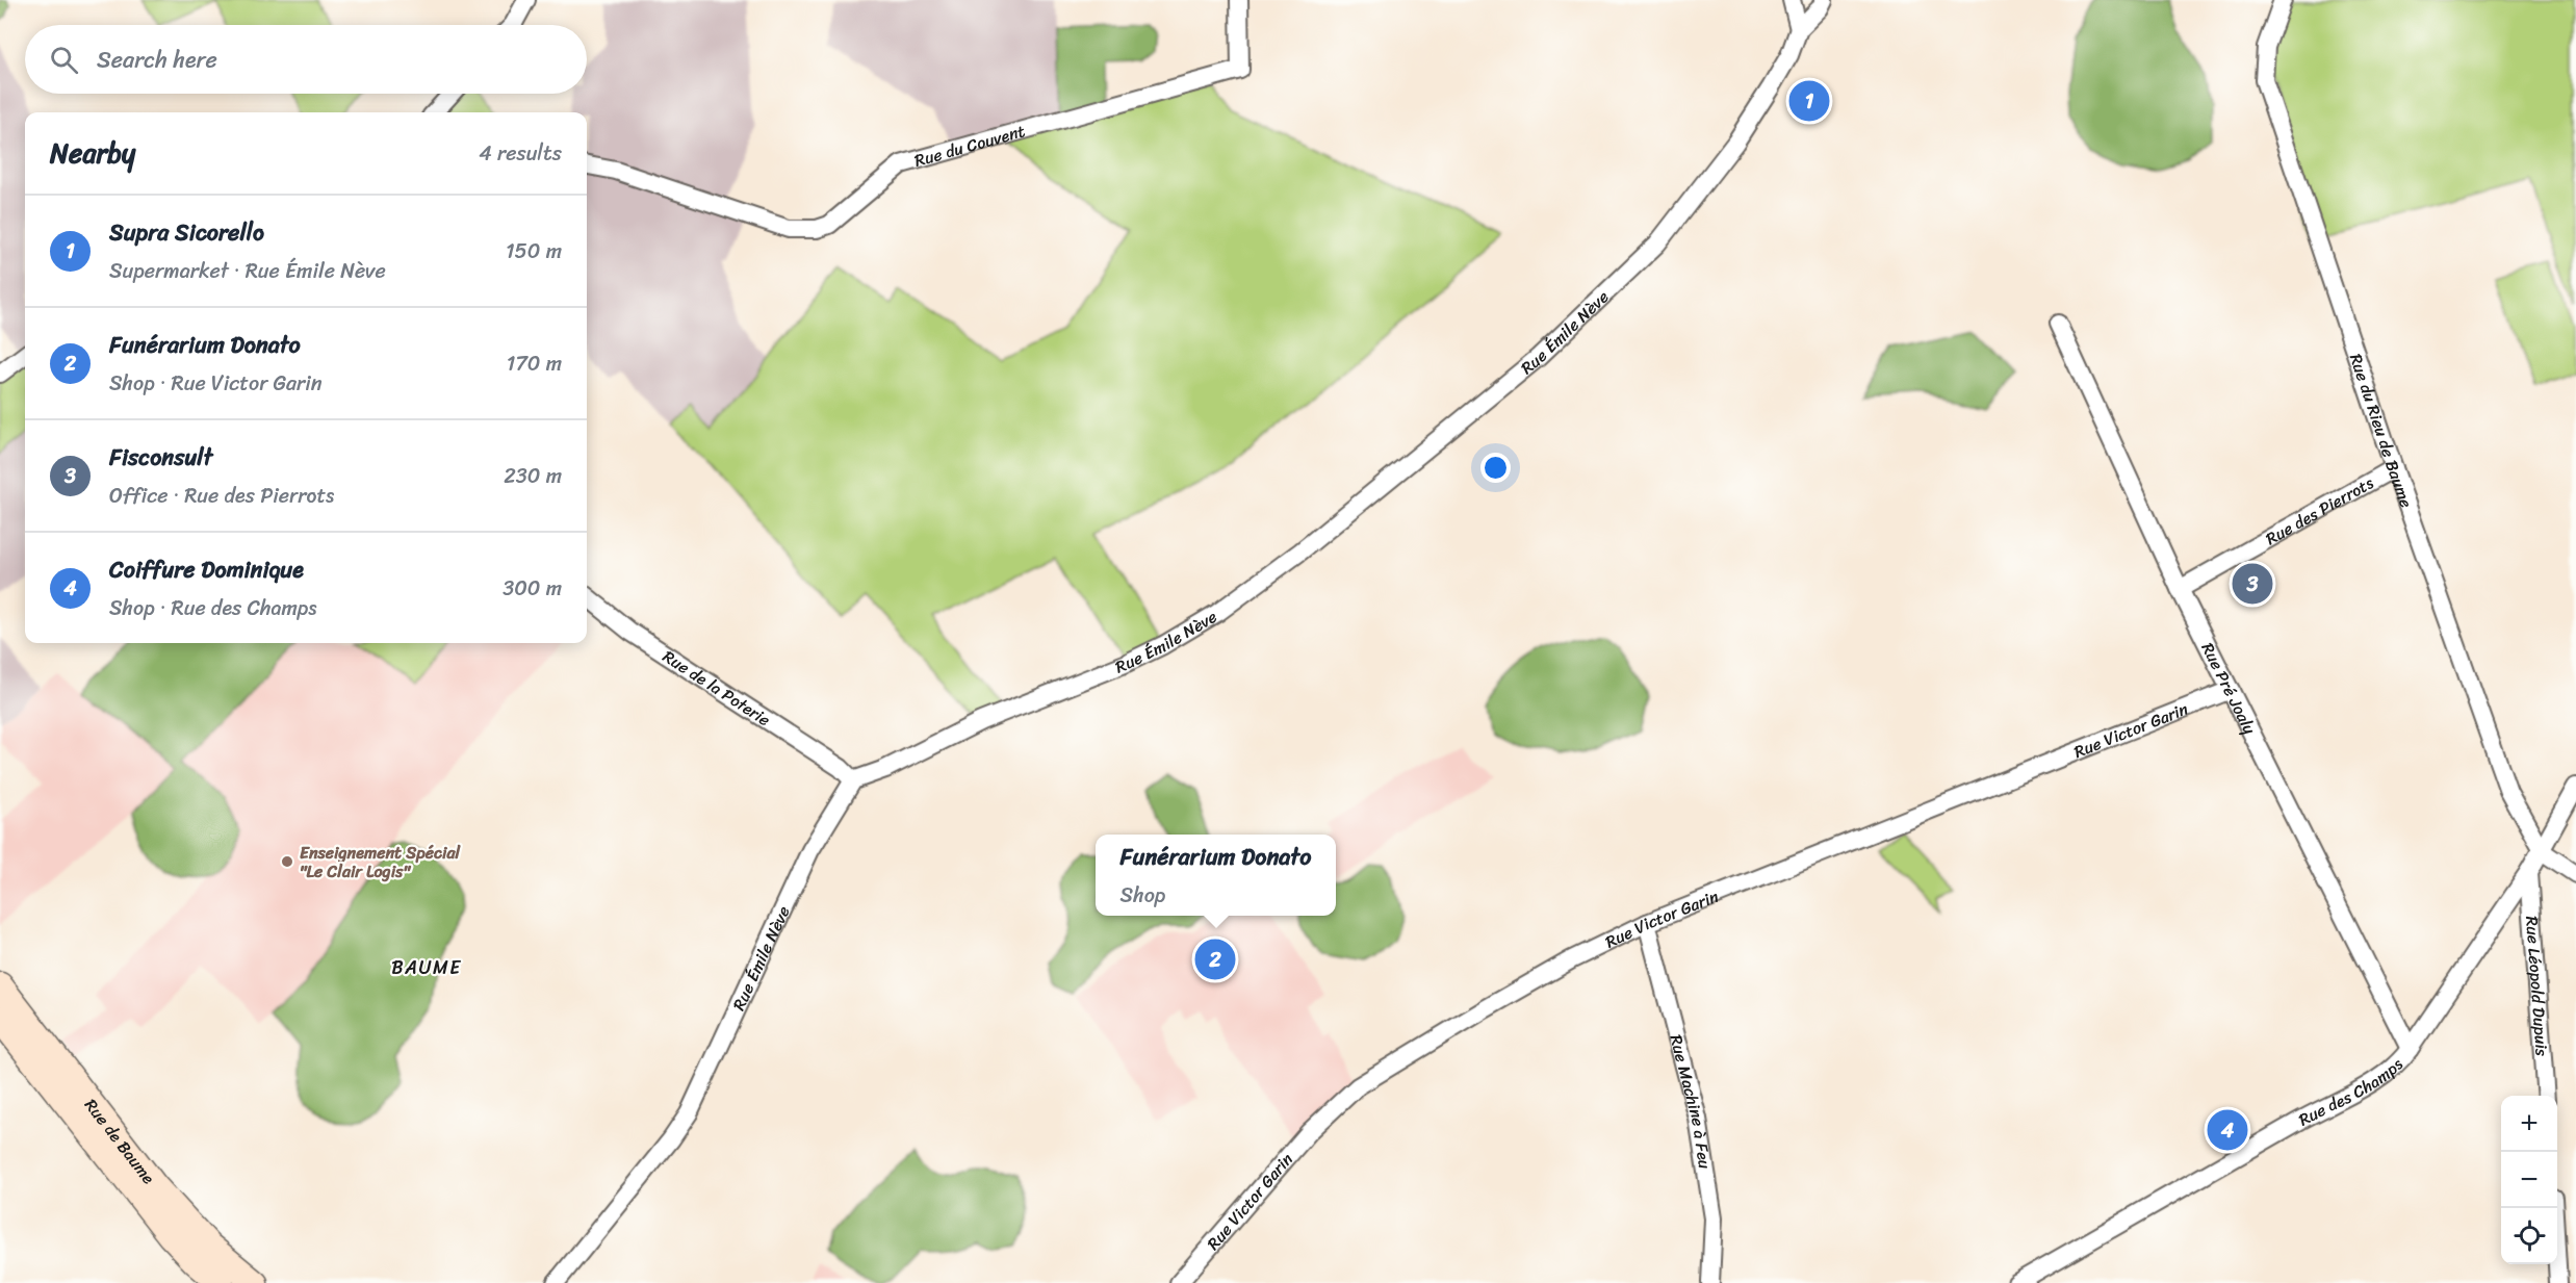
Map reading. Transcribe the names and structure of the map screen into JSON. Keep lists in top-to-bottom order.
{
  "streets": {
    "main road": ["Rue de Baume"],
    "street": [
      "Rue du Couvent",
      "Rue Émile Nève",
      "Rue du Rieu de Baume",
      "Rue des Pierrots",
      "Rue de la Poterie",
      "Rue Pré Joaly",
      "Rue Victor Garin",
      "Rue Léopold Dupuis",
      "Rue des Champs",
      "Rue Machine à Feu"
    ]
  },
  "crossings": [
    ["Rue Émile Nève", "Rue de la Poterie"],
    ["Rue du Rieu de Baume", "Rue des Pierrots"],
    ["Rue du Rieu de Baume", "Rue des Champs"],
    ["Rue des Pierrots", "Rue Pré Joaly"],
    ["Rue Pré Joaly", "Rue Victor Garin"],
    ["Rue Pré Joaly", "Rue des Champs"],
    ["Rue Victor Garin", "Rue Machine à Feu"],
    ["Rue Léopold Dupuis", "Rue des Champs"]
  ],
  "districts": ["BAUME"],
  "places": ["Enseignement Spécial \"Le Clair Logis\""],
  "page": {
    "search": "Search here",
    "pins": [
      "1",
      "3",
      "2",
      "4"
    ],
    "heading": ["Nearby", "4 results"],
    "list": [
      {
        "mark": "1",
        "name": "Supra Sicorello",
        "note": "Supermarket · Rue Émile Nève",
        "value": "150 m"
      },
      {
        "mark": "2",
        "name": "Funérarium Donato",
        "note": "Shop · Rue Victor Garin",
        "value": "170 m"
      },
      {
        "mark": "3",
        "name": "Fisconsult",
        "note": "Office · Rue des Pierrots",
        "value": "230 m"
      },
      {
        "mark": "4",
        "name": "Coiffure Dominique",
        "note": "Shop · Rue des Champs",
        "value": "300 m"
      }
    ],
    "popup": ["Funérarium Donato", "Shop"],
    "map_buttons": ["+", "−"]
  }
}
